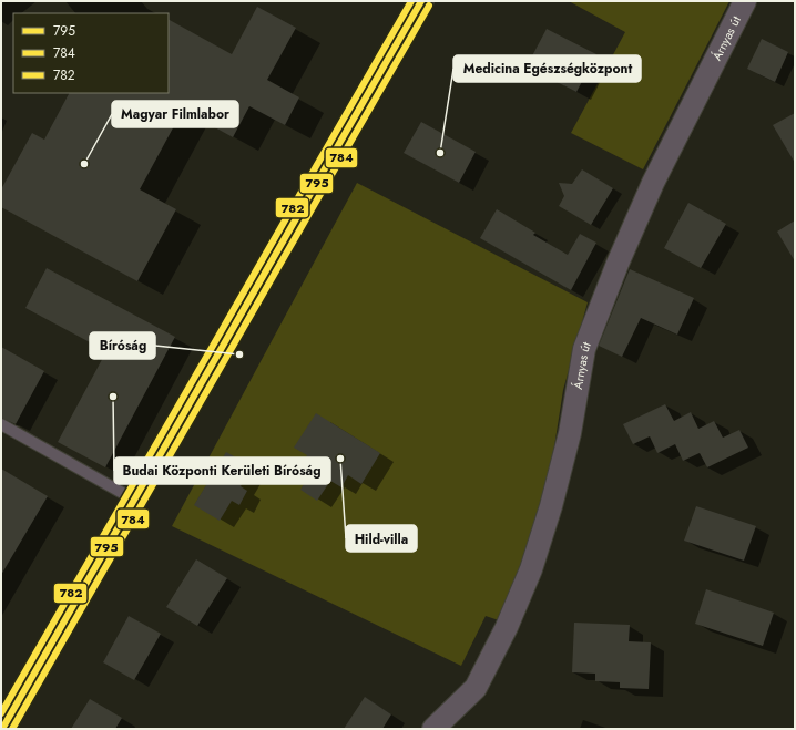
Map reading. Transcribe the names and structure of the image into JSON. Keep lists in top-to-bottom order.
{
  "streets": {
    "street": ["Árnyas út"]
  },
  "places": [
    "Medicina Egészségközpont",
    "Magyar Filmlabor",
    "Bíróság",
    "Budai Központi Kerületi Bíróság",
    "Hild-villa"
  ],
  "lines": ["transit line 795", "transit line 782", "transit line 784"],
  "legend": ["795", "784", "782"]
}
